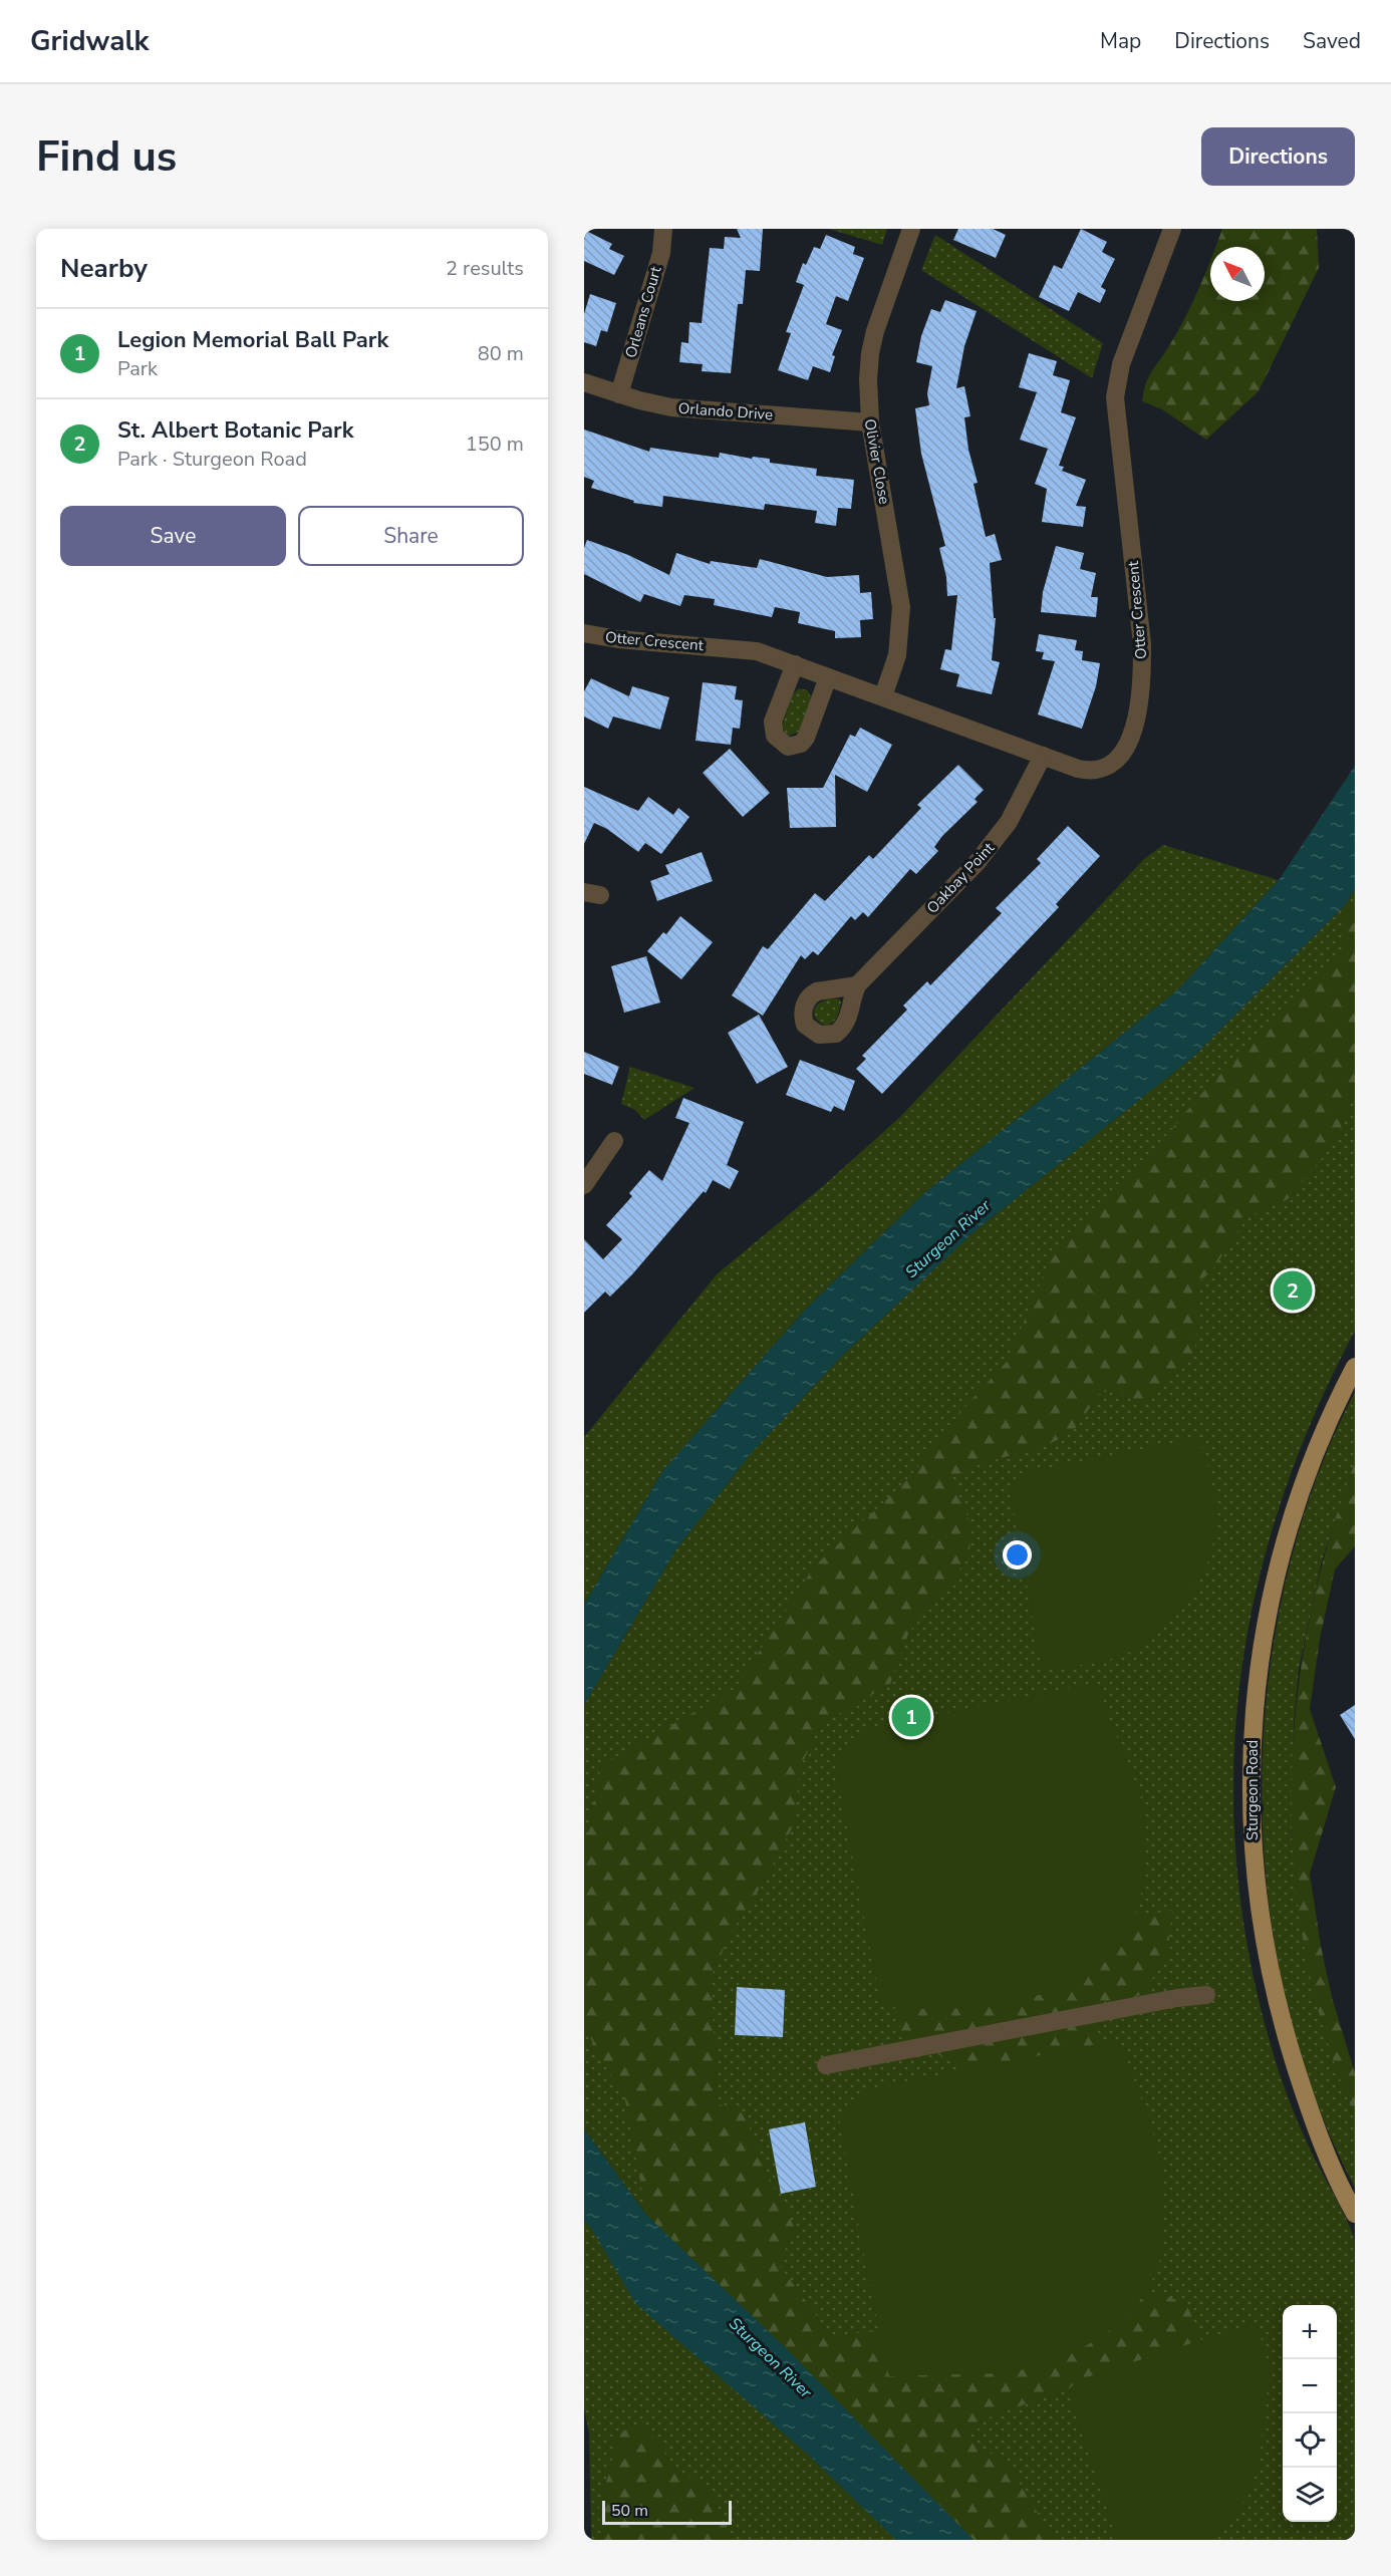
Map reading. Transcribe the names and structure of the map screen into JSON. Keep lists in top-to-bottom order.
{
  "streets": {
    "main road": ["Sturgeon Road"],
    "street": [
      "Orleans Court",
      "Orlando Drive",
      "Olivier Close",
      "Otter Crescent",
      "Oakbay Point"
    ]
  },
  "crossings": [
    ["Orleans Court", "Orlando Drive"],
    ["Orlando Drive", "Olivier Close"],
    ["Olivier Close", "Otter Crescent"],
    ["Otter Crescent", "Oakbay Point"]
  ],
  "water": ["Sturgeon River"],
  "scale_bar": "50 m",
  "north": "top left",
  "page": {
    "header": "Gridwalk",
    "nav": ["Map", "Directions", "Saved"],
    "buttons": [
      "Directions",
      ["Save", "Share"]
    ],
    "title": "Find us",
    "heading": ["Nearby", "2 results"],
    "list": [
      {
        "mark": "1",
        "name": "Legion Memorial Ball Park",
        "note": "Park",
        "value": "80 m"
      },
      {
        "mark": "2",
        "name": "St. Albert Botanic Park",
        "note": "Park · Sturgeon Road",
        "value": "150 m"
      }
    ],
    "pins": ["2", "1"],
    "map_buttons": ["+", "−"],
    "scale": "50 m"
  }
}
